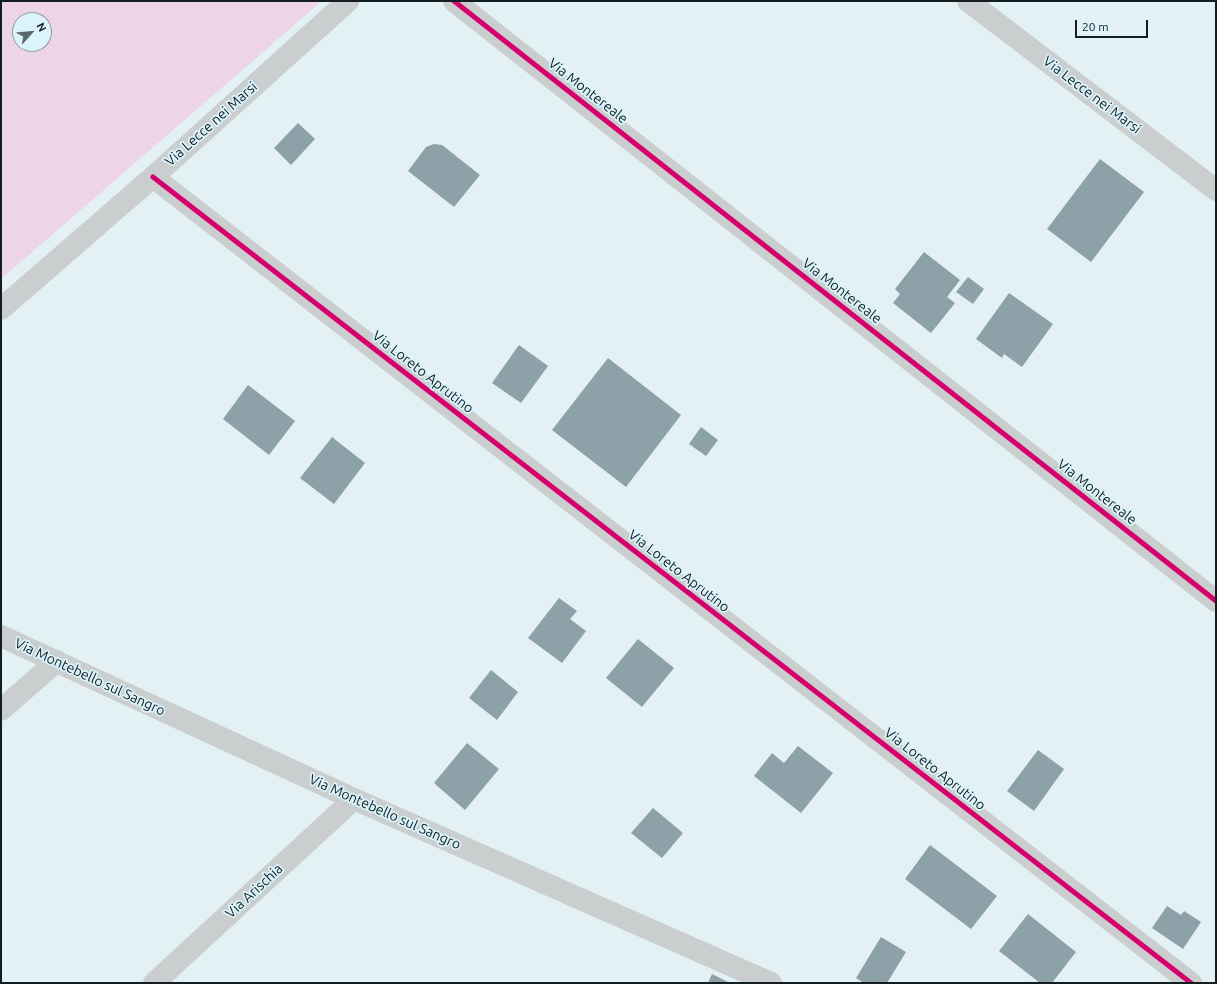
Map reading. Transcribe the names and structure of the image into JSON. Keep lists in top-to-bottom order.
{
  "streets": {
    "street": [
      "Via Montereale",
      "Via Lecce nei Marsi",
      "Via Loreto Aprutino",
      "Via Montebello sul Sangro",
      "Via Arischia"
    ]
  },
  "crossings": [
    ["Via Lecce nei Marsi", "Via Loreto Aprutino"],
    ["Via Montebello sul Sangro", "Via Arischia"]
  ],
  "scale_bar": "20 m",
  "north": "top right"
}
